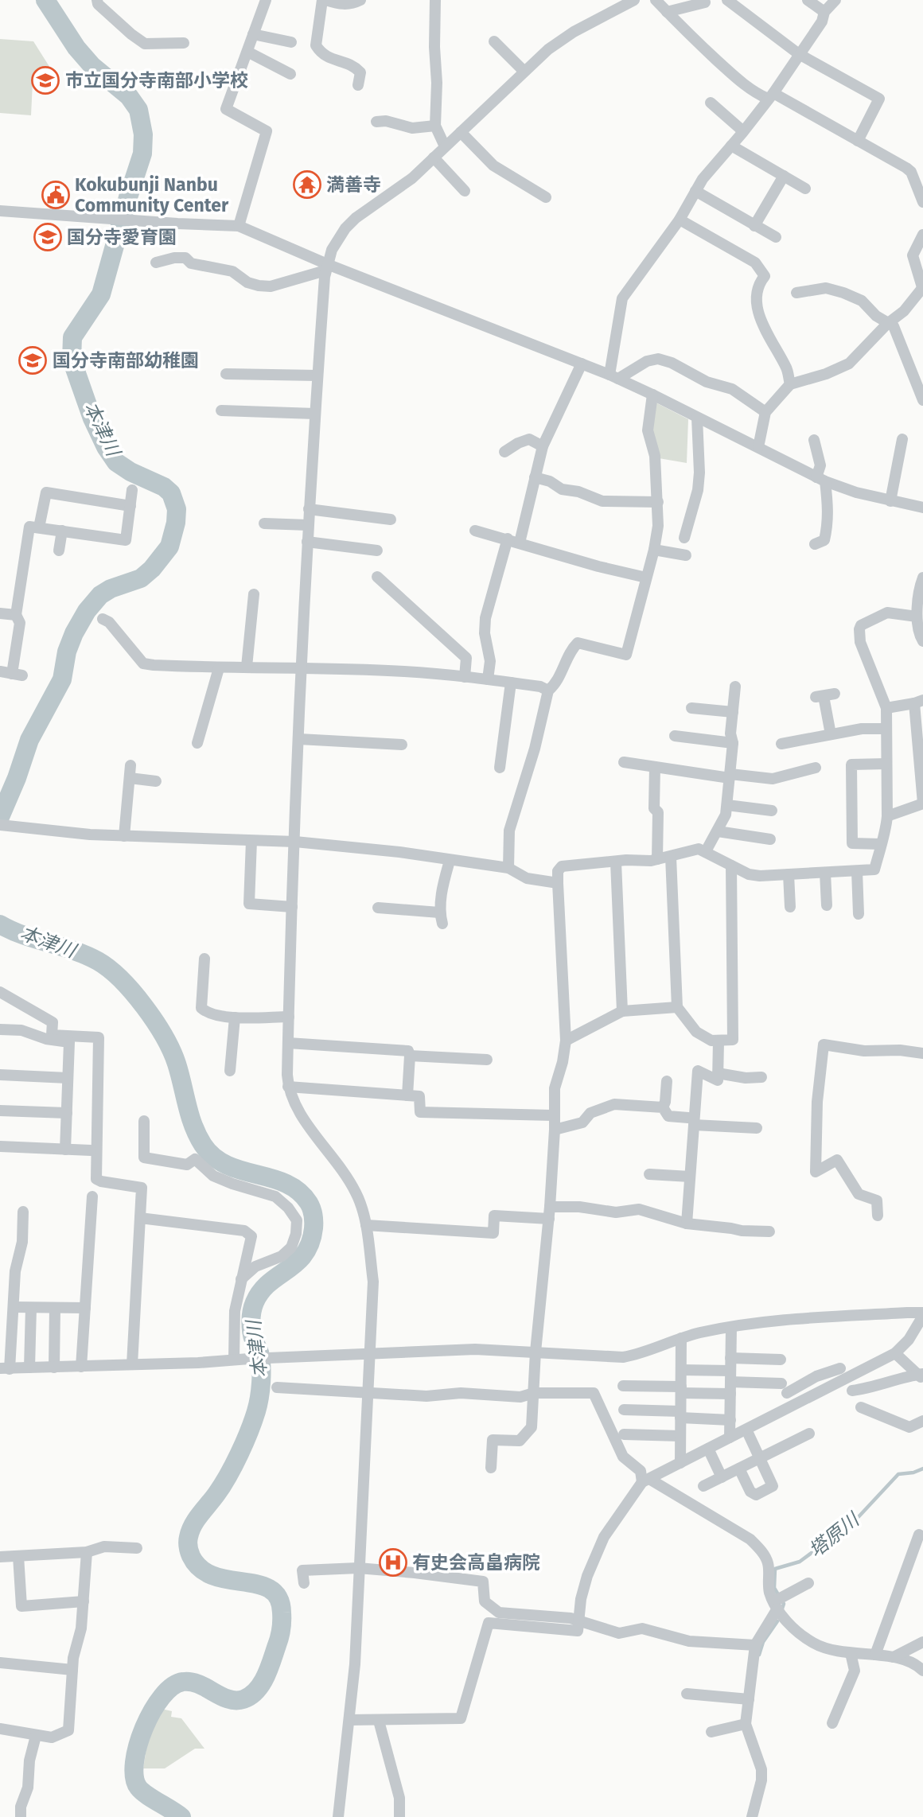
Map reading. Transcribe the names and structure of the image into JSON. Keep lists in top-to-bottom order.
{
  "water": ["本津川", "塔原川"],
  "places": {
    "school or university": ["市立国分寺南部小学校", "国分寺愛育園", "国分寺南部幼稚園"],
    "temple": ["満善寺"],
    "public building": ["Kokubunji Nanbu Community Center"],
    "hospital": ["有史会高畠病院"]
  }
}
